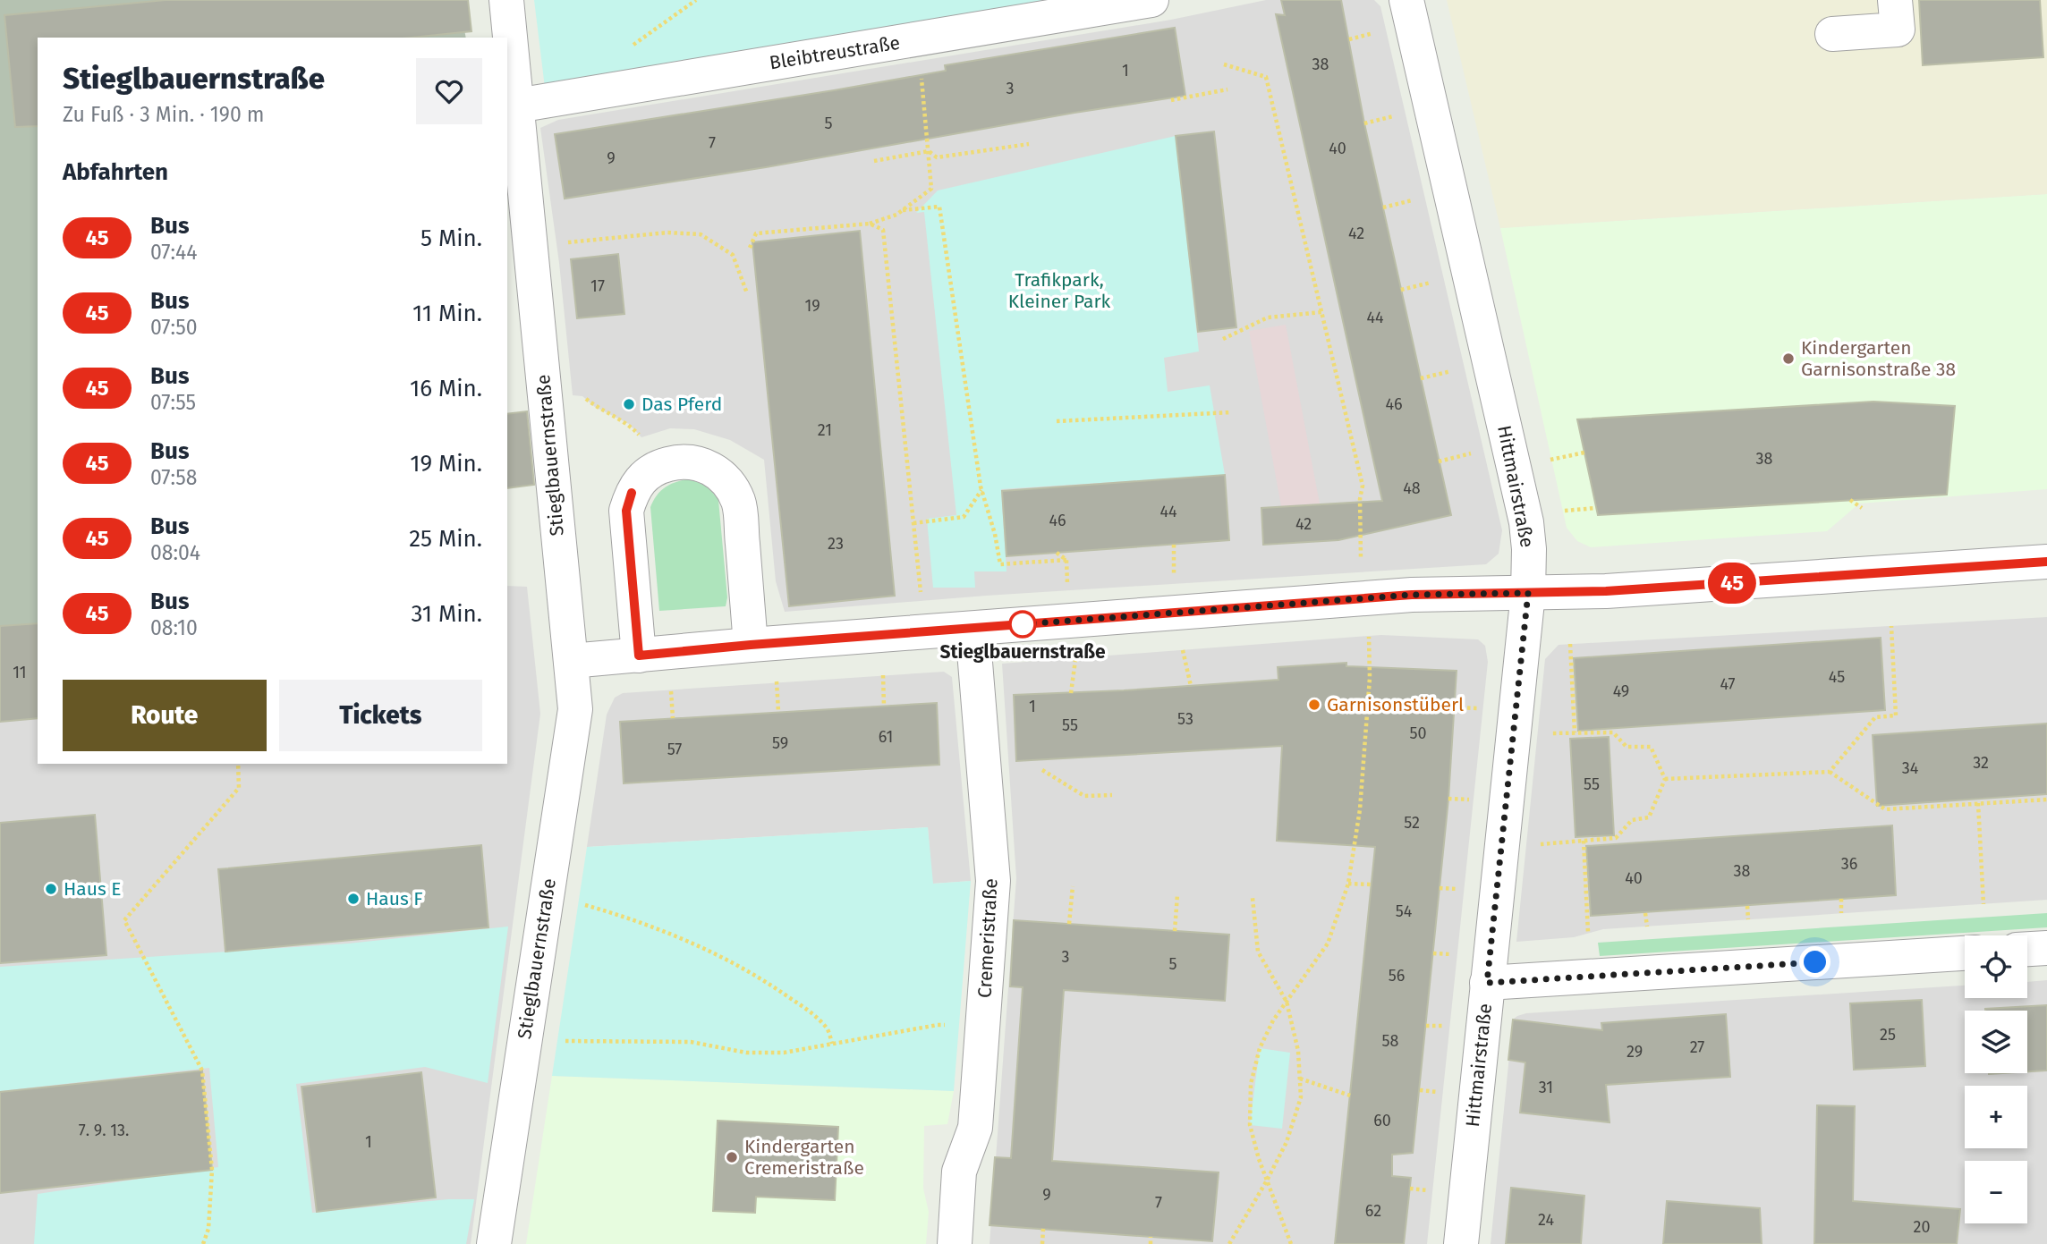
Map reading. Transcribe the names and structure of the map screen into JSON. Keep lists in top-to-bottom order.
{
  "streets": {
    "street": [
      "Bleibtreustraße",
      "Stieglbauernstraße",
      "Hittmairstraße",
      "Cremeristraße"
    ]
  },
  "crossings": [
    ["Bleibtreustraße", "Stieglbauernstraße"]
  ],
  "parks": ["Trafikpark, Kleiner Park"],
  "places": [
    "Kindergarten Garnisonstraße 38",
    "Das Pferd",
    "Stieglbauernstraße",
    "Garnisonstüberl",
    "Haus E",
    "Haus F",
    "Kindergarten Cremeristraße"
  ],
  "lines": ["bus line 45"],
  "house_numbers": [
    "38",
    "1",
    "3",
    "5",
    "7",
    "40",
    "9",
    "42",
    "17",
    "19",
    "44",
    "46",
    "21",
    "38",
    "48",
    "44",
    "46",
    "42",
    "23",
    "11",
    "45",
    "47",
    "49",
    "1",
    "53",
    "55",
    "50",
    "61",
    "59",
    "57",
    "32",
    "34",
    "55",
    "52",
    "36",
    "38",
    "40",
    "54",
    "3",
    "5",
    "56",
    "25",
    "58",
    "27",
    "29",
    "31",
    "60",
    "7. 9. 13.",
    "1",
    "9",
    "7",
    "62",
    "24",
    "20"
  ],
  "page": {
    "on_map": "45",
    "heading": [
      ["Stieglbauernstraße", "Zu Fuß · 3 Min. · 190 m"],
      "Abfahrten"
    ],
    "list": [
      {
        "mark": "45",
        "name": "Bus",
        "note": "07:44",
        "value": "5 Min."
      },
      {
        "mark": "45",
        "name": "Bus",
        "note": "07:50",
        "value": "11 Min."
      },
      {
        "mark": "45",
        "name": "Bus",
        "note": "07:55",
        "value": "16 Min."
      },
      {
        "mark": "45",
        "name": "Bus",
        "note": "07:58",
        "value": "19 Min."
      },
      {
        "mark": "45",
        "name": "Bus",
        "note": "08:04",
        "value": "25 Min."
      },
      {
        "mark": "45",
        "name": "Bus",
        "note": "08:10",
        "value": "31 Min."
      }
    ],
    "buttons": ["Route", "Tickets"],
    "map_buttons": ["+", "−"]
  }
}
